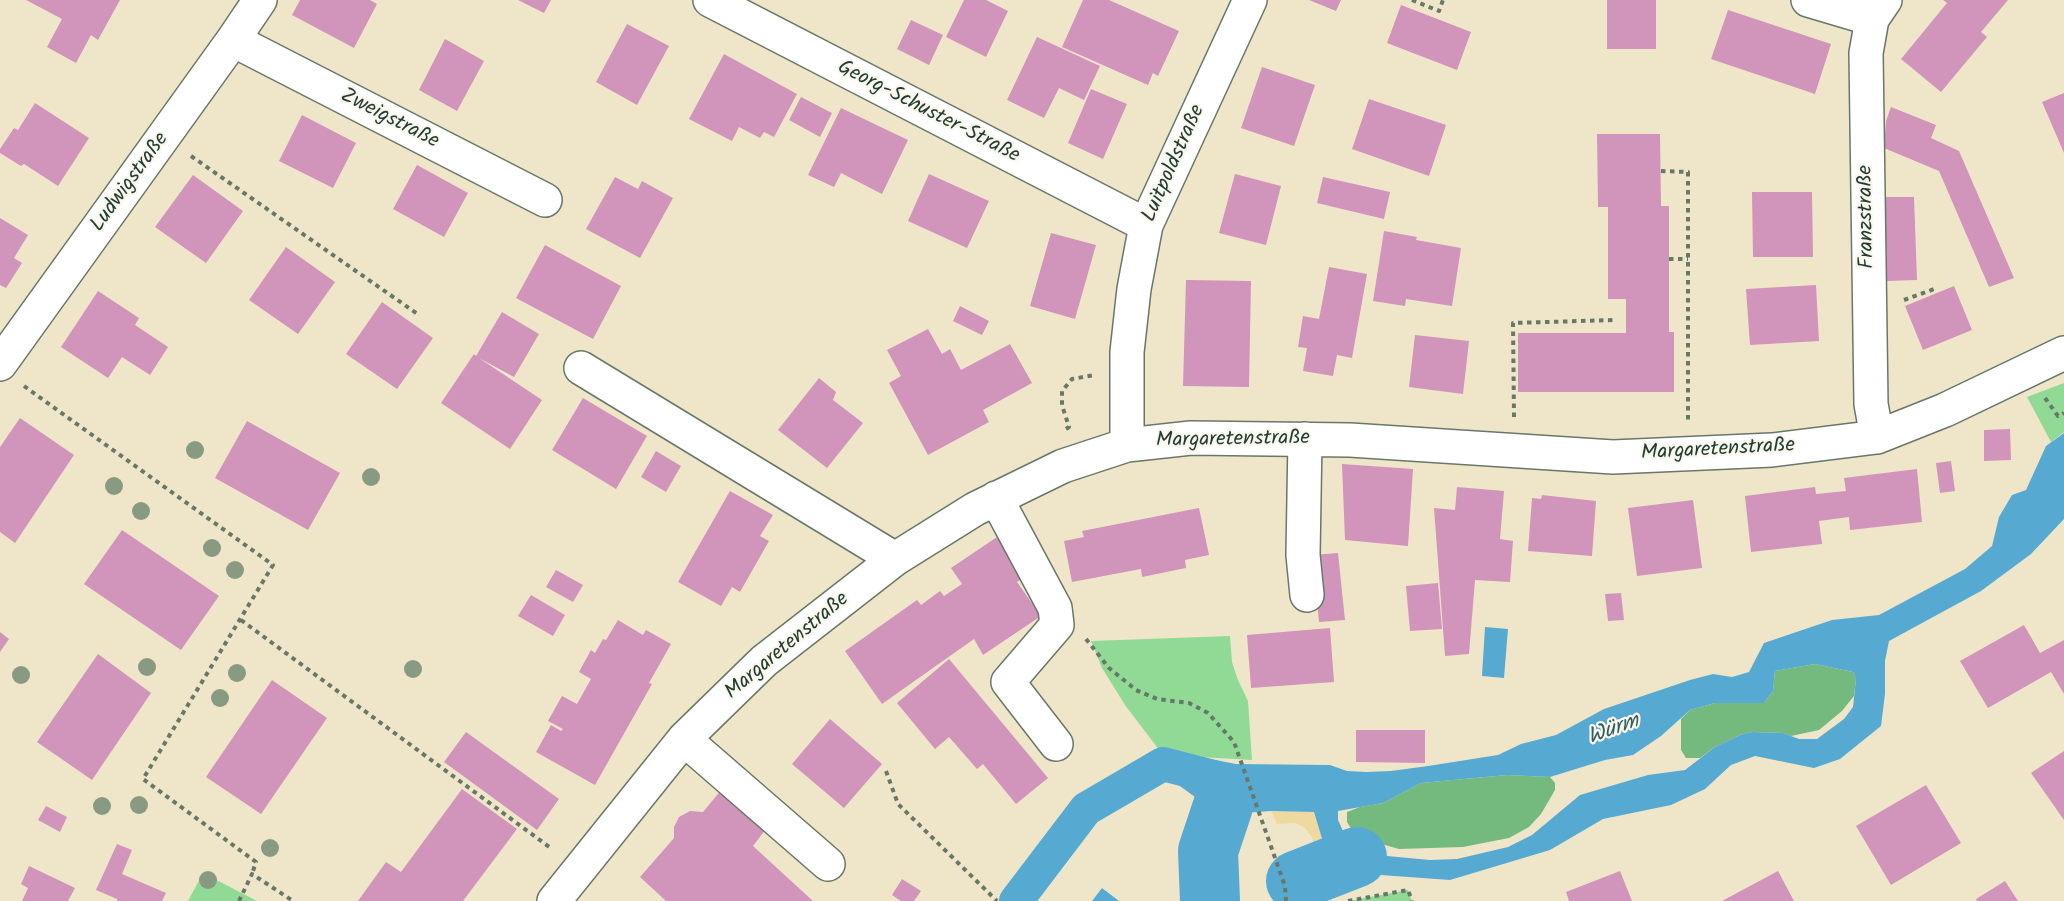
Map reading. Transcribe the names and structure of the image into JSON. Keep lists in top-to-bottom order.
{
  "streets": {
    "street": [
      "Georg-Schuster-Straße",
      "Zweigstraße",
      "Luitpoldstraße",
      "Ludwigstraße",
      "Franzstraße",
      "Margaretenstraße"
    ]
  },
  "crossings": [
    ["Georg-Schuster-Straße", "Luitpoldstraße"],
    ["Zweigstraße", "Ludwigstraße"],
    ["Luitpoldstraße", "Margaretenstraße"],
    ["Franzstraße", "Margaretenstraße"]
  ],
  "water": ["Würm"]
}
